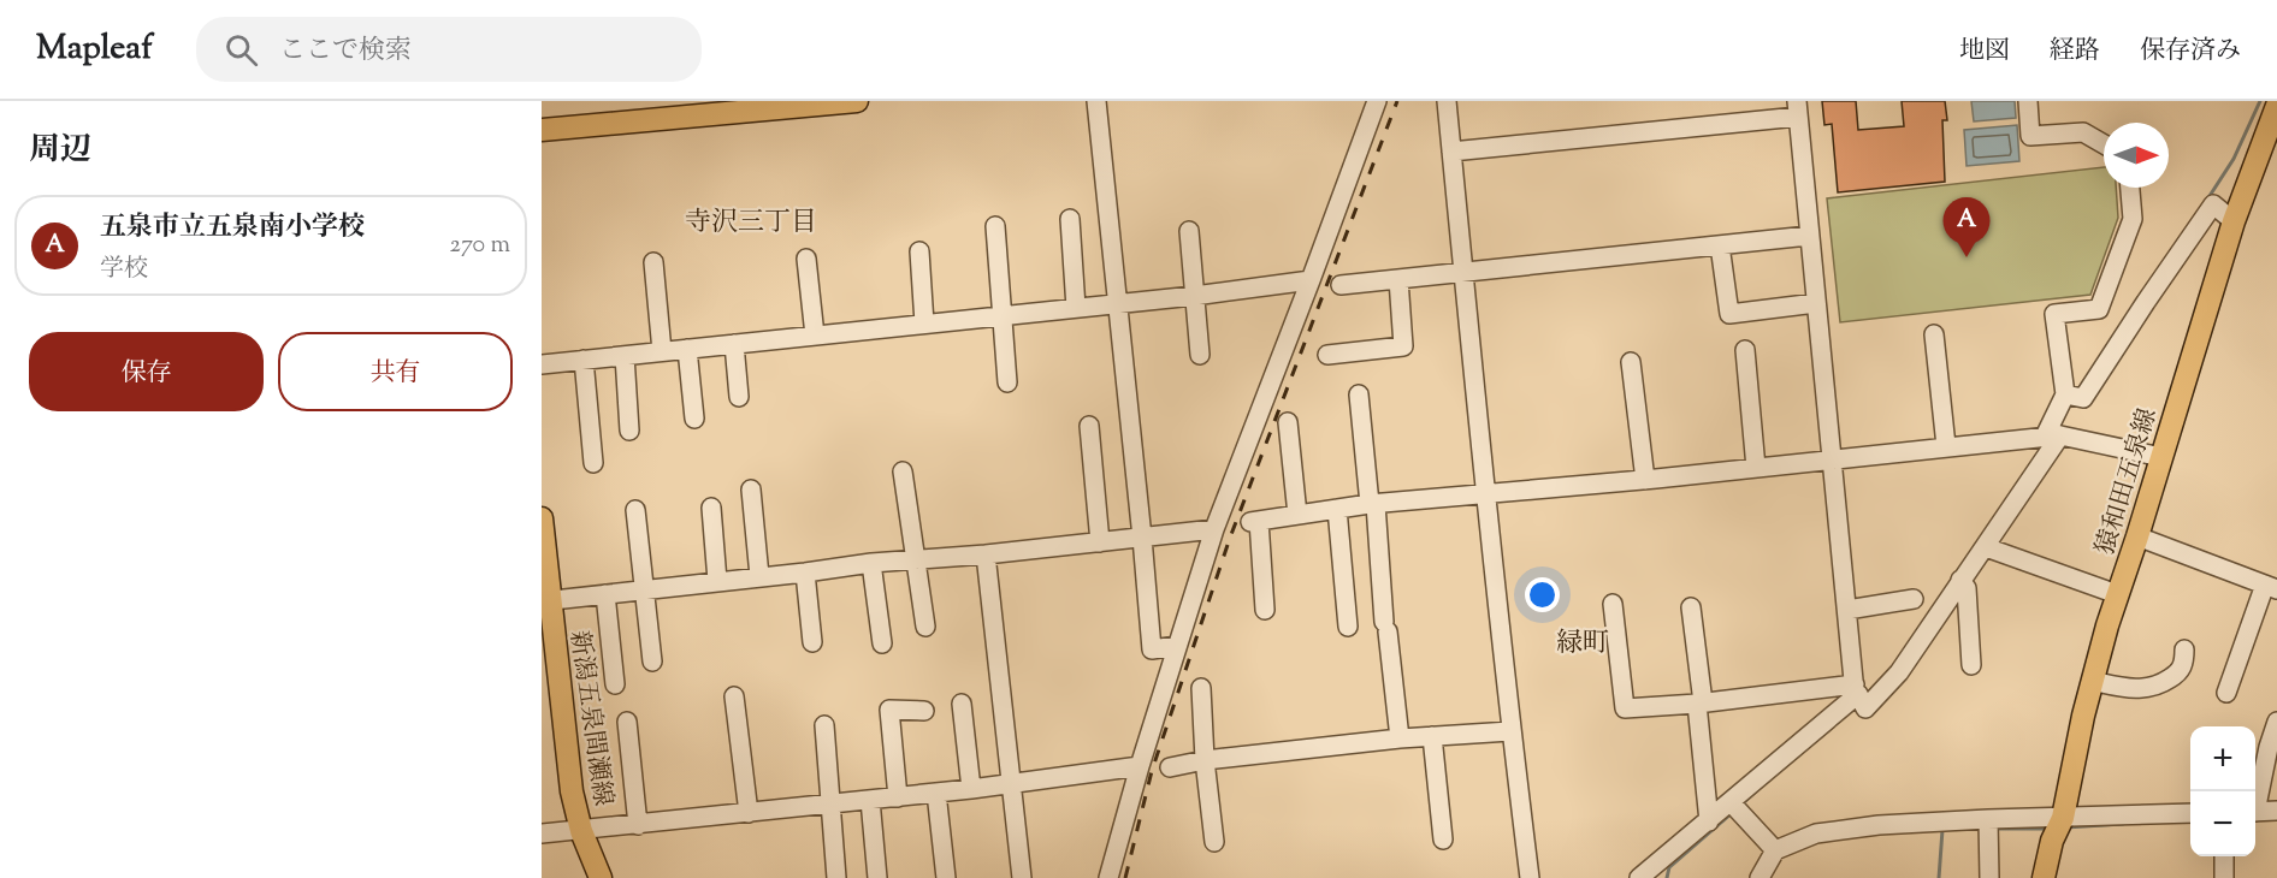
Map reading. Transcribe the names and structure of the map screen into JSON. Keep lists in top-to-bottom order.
{
  "streets": {
    "main road": ["猿和田五泉線", "新潟五泉間瀬線"]
  },
  "districts": ["寺沢三丁目", "緑町"],
  "north": "right",
  "page": {
    "header": "Mapleaf",
    "search": "ここで検索",
    "nav": ["地図", "経路", "保存済み"],
    "heading": "周辺",
    "list": [
      {
        "mark": "A",
        "name": "五泉市立五泉南小学校",
        "note": "学校",
        "value": "270 m"
      }
    ],
    "pins": "A",
    "buttons": ["保存", "共有"],
    "map_buttons": ["+", "−"]
  }
}
